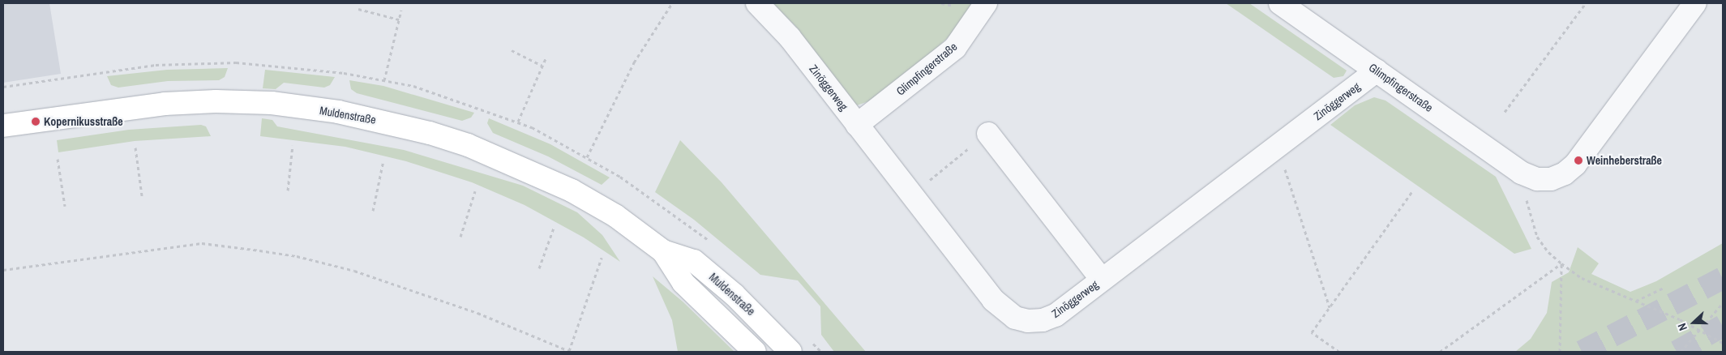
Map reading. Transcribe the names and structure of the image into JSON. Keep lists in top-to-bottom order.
{
  "streets": {
    "main road": ["Muldenstraße"],
    "street": ["Glimpfingerstraße", "Zinöggerweg"]
  },
  "crossings": [
    ["Glimpfingerstraße", "Zinöggerweg"]
  ],
  "places": ["Kopernikusstraße", "Weinheberstraße"],
  "north": "left"
}
